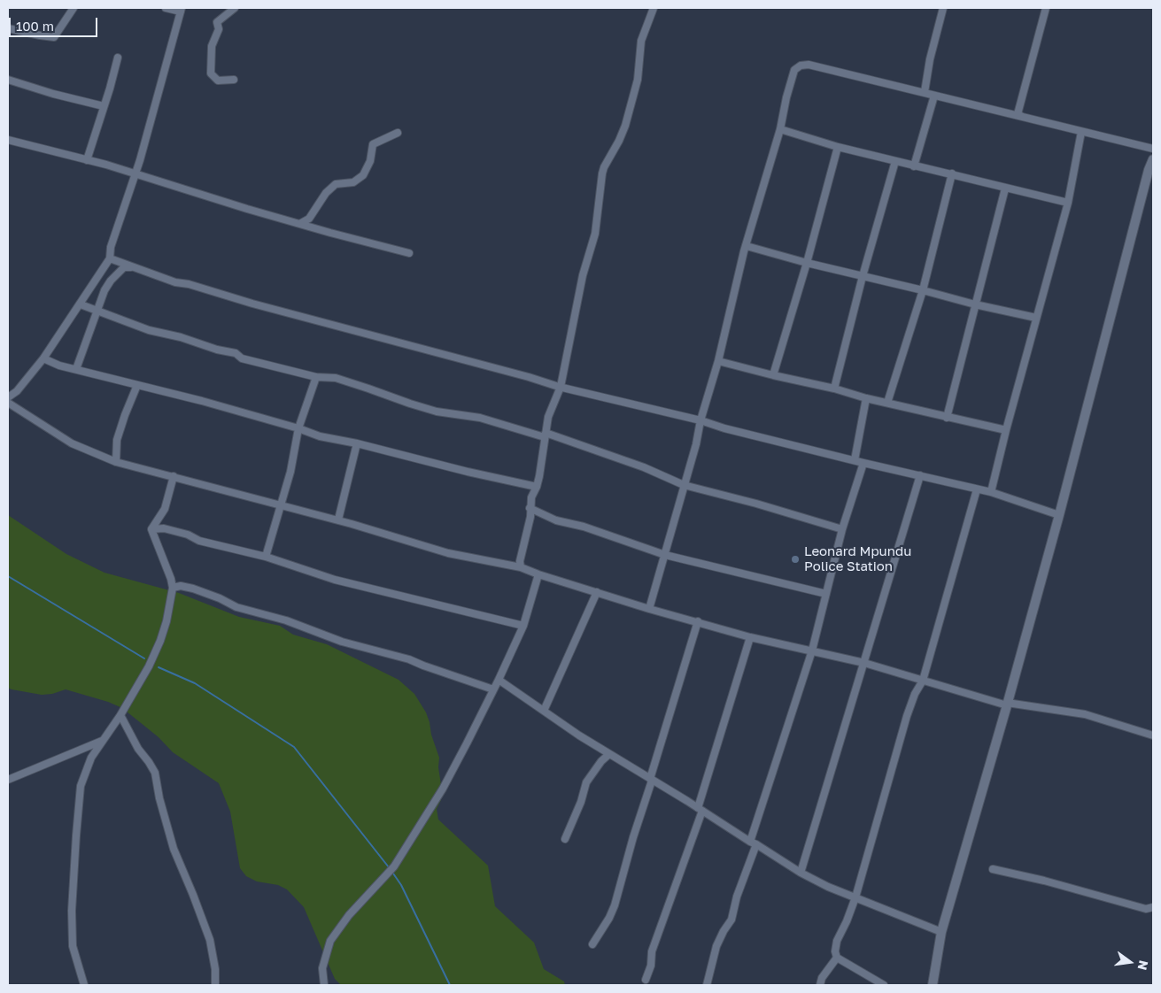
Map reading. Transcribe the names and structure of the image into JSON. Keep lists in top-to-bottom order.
{
  "places": ["Leonard Mpundu Police Station"],
  "scale_bar": "100 m",
  "north": "right"
}
